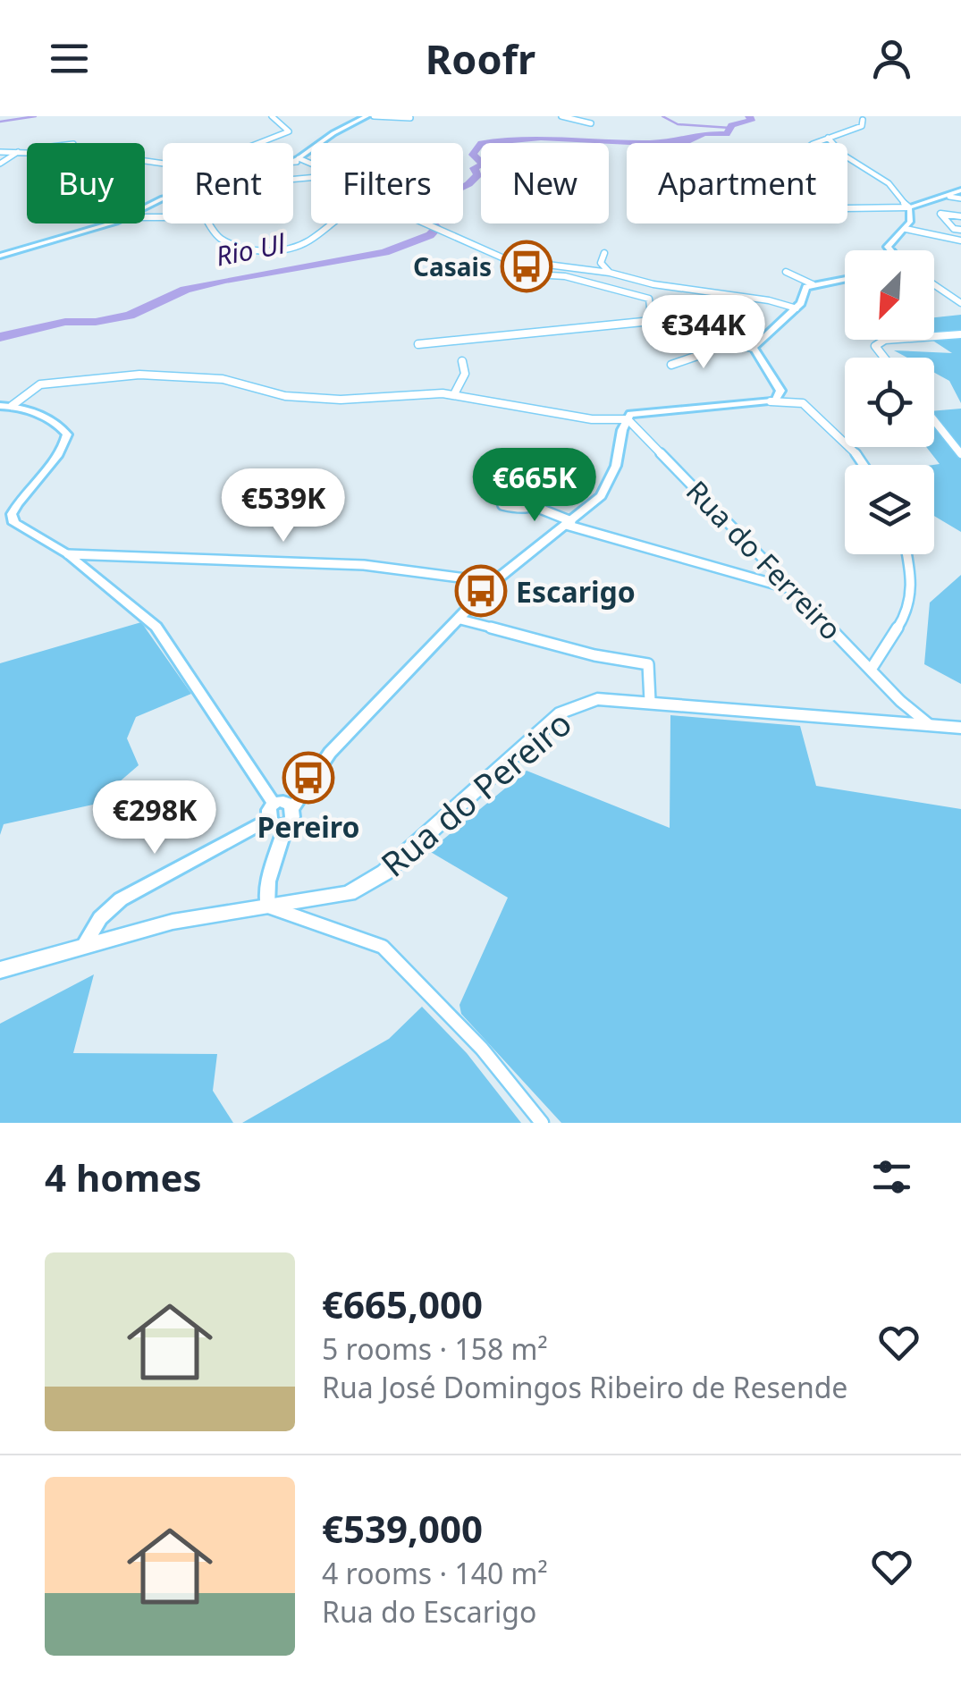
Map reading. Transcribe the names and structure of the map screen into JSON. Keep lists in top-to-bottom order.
{
  "streets": {
    "main road": ["Rua do Pereiro"],
    "street": ["Rua do Ferreiro"]
  },
  "crossings": [
    ["Rua do Ferreiro", "Rua do Pereiro"]
  ],
  "water": ["Rio Ul"],
  "places": {
    "bus stop": ["Casais", "Escarigo", "Pereiro"]
  },
  "north": "bottom left",
  "page": {
    "header": "Roofr",
    "chip": [
      "Buy",
      "Rent",
      "Filters",
      "New",
      "Apartment"
    ],
    "price": [
      "€344K",
      "€665K",
      "€539K",
      "€298K"
    ],
    "heading": "4 homes",
    "list": [
      {
        "name": "€665,000",
        "note": "5 rooms · 158 m² · Rua José Domingos Ribeiro de Resende"
      },
      {
        "name": "€539,000",
        "note": "4 rooms · 140 m² · Rua do Escarigo"
      }
    ]
  }
}
